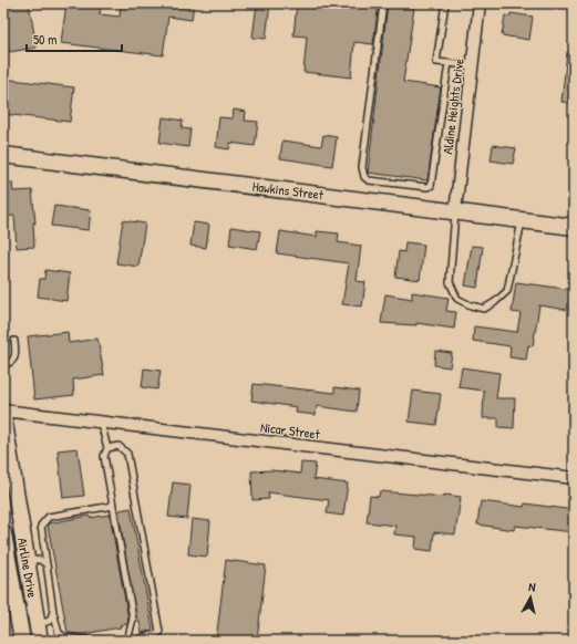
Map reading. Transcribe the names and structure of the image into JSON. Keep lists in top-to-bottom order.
{
  "streets": {
    "main road": ["Hawkins Street", "Airline Drive"],
    "street": ["Aldine Heights Drive", "Nicar Street"]
  },
  "crossings": [
    ["Aldine Heights Drive", "Hawkins Street"]
  ],
  "scale_bar": "50 m",
  "north": "top"
}
